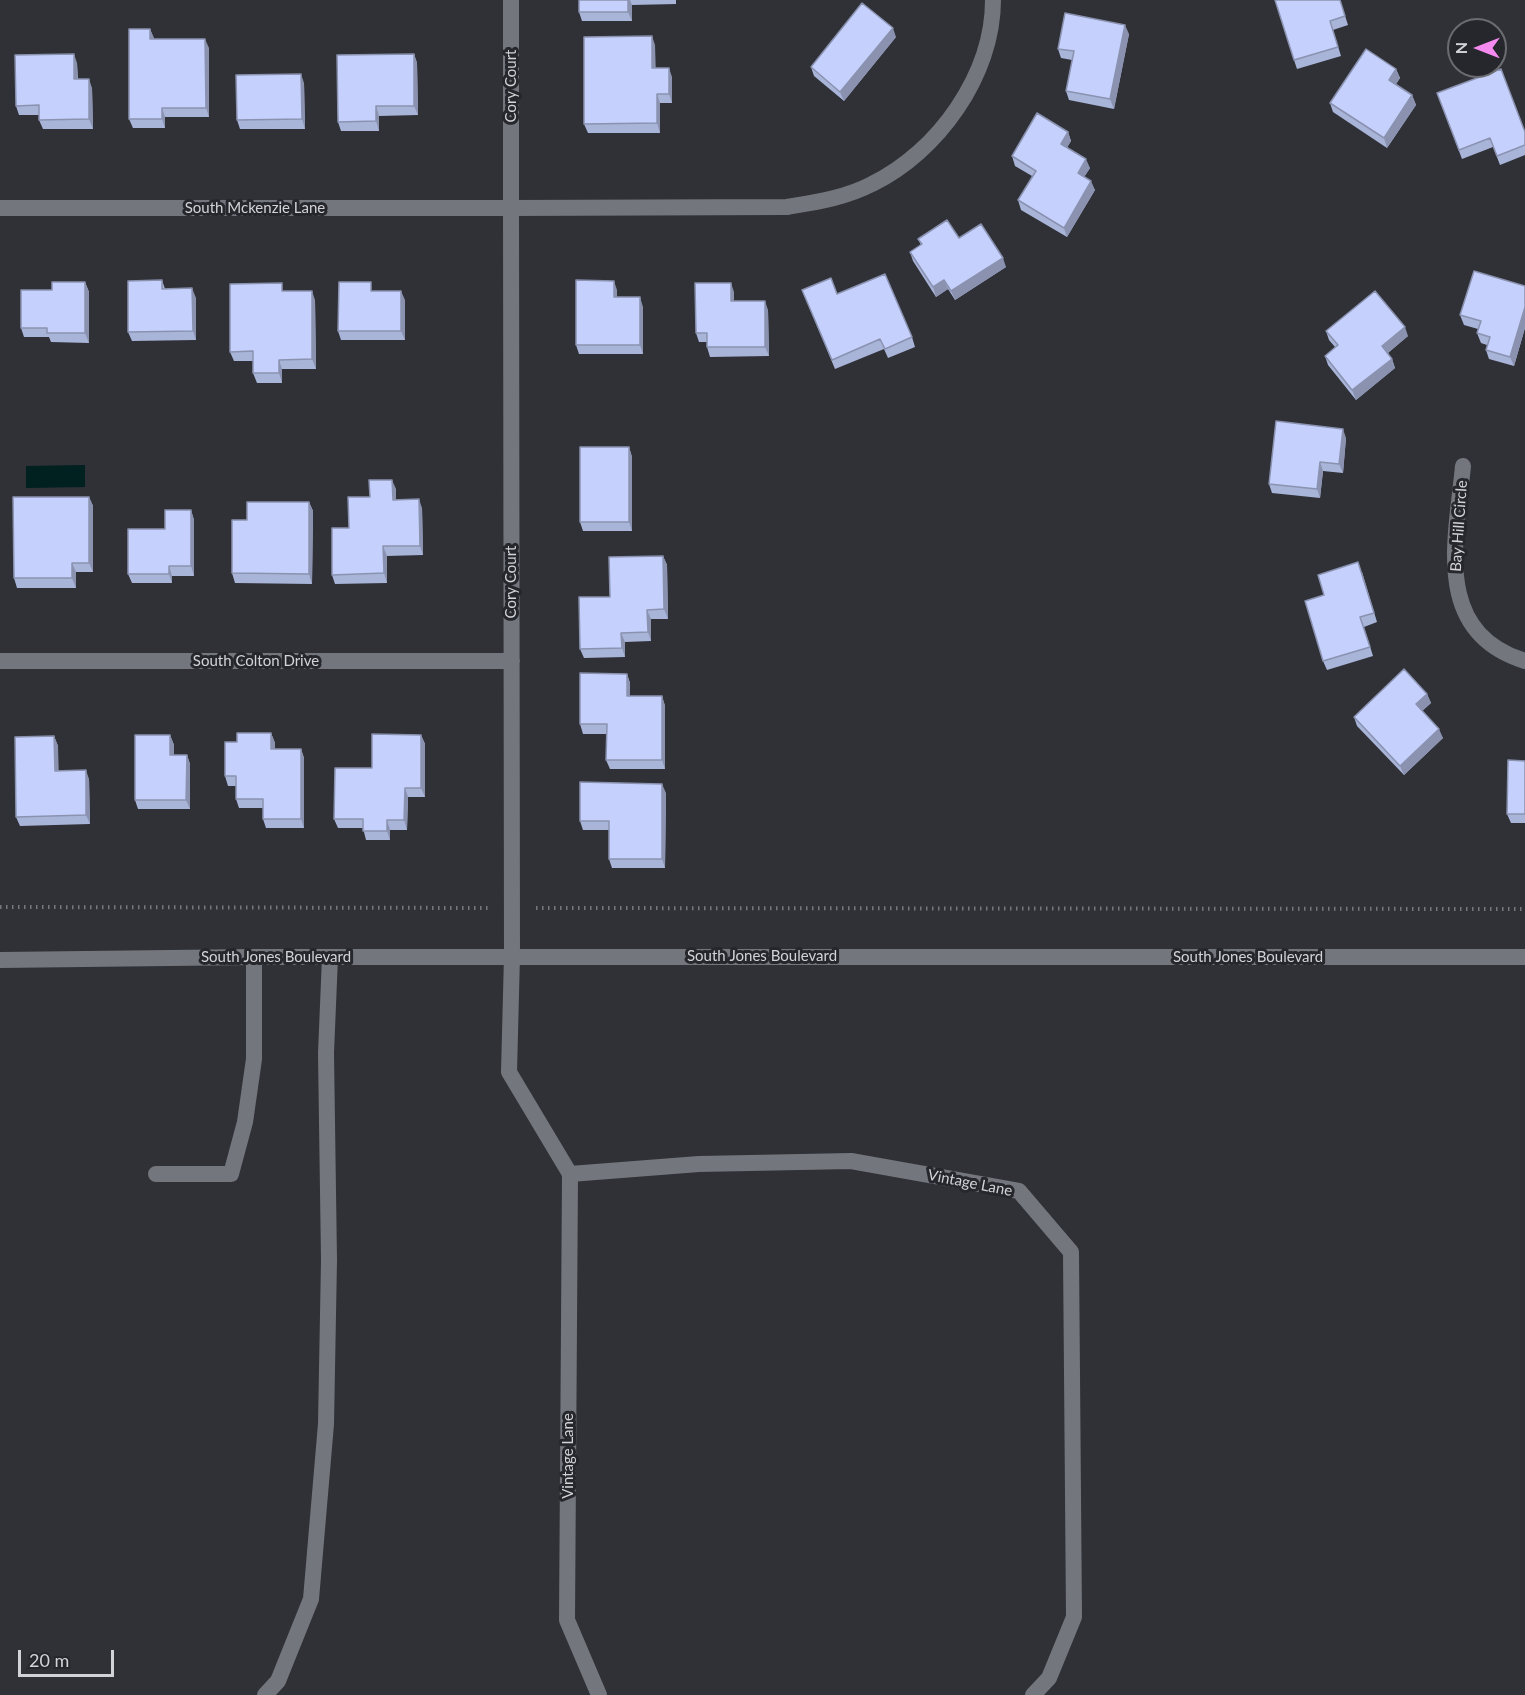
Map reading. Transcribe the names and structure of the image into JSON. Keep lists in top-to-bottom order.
{
  "streets": {
    "street": [
      "Cory Court",
      "South Mckenzie Lane",
      "Bay Hill Circle",
      "South Colton Drive",
      "South Jones Boulevard",
      "Vintage Lane"
    ]
  },
  "crossings": [
    ["Cory Court", "South Mckenzie Lane"],
    ["Cory Court", "South Colton Drive"],
    ["Cory Court", "South Jones Boulevard"]
  ],
  "scale_bar": "20 m",
  "north": "left"
}
